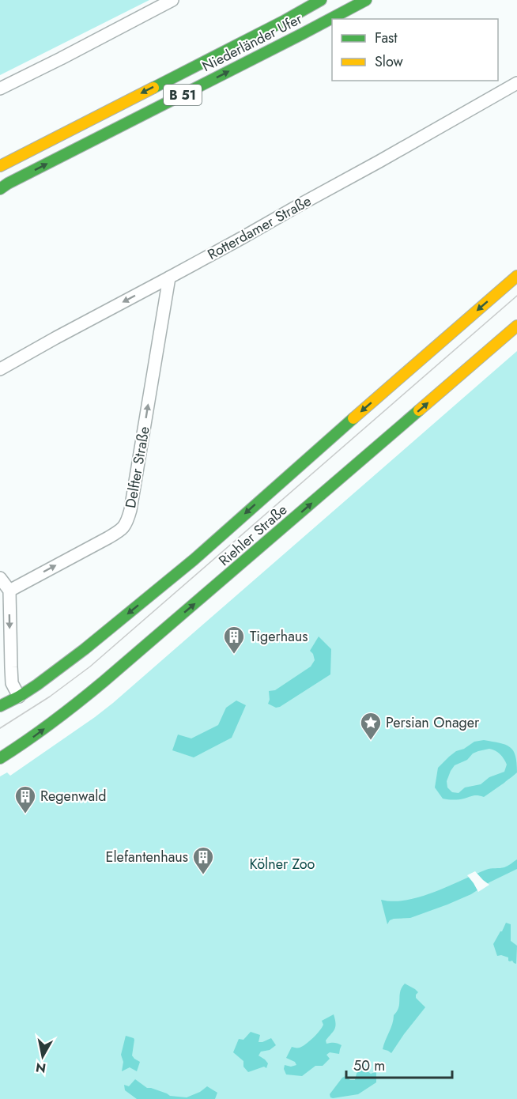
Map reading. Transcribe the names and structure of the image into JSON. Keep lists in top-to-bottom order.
{
  "streets": {
    "main road": ["Niederländer Ufer", "B 51", "Riehler Straße"],
    "street": ["Rotterdamer Straße", "Delfter Straße"]
  },
  "crossings": [
    ["Rotterdamer Straße", "Delfter Straße"]
  ],
  "one_way": ["Delfter Straße"],
  "parks": ["Kölner Zoo"],
  "places": {
    "building": ["Tigerhaus", "Regenwald", "Elefantenhaus"],
    "place": ["Persian Onager"]
  },
  "legend": ["Fast", "Slow"],
  "scale_bar": "50 m",
  "north": "bottom"
}
